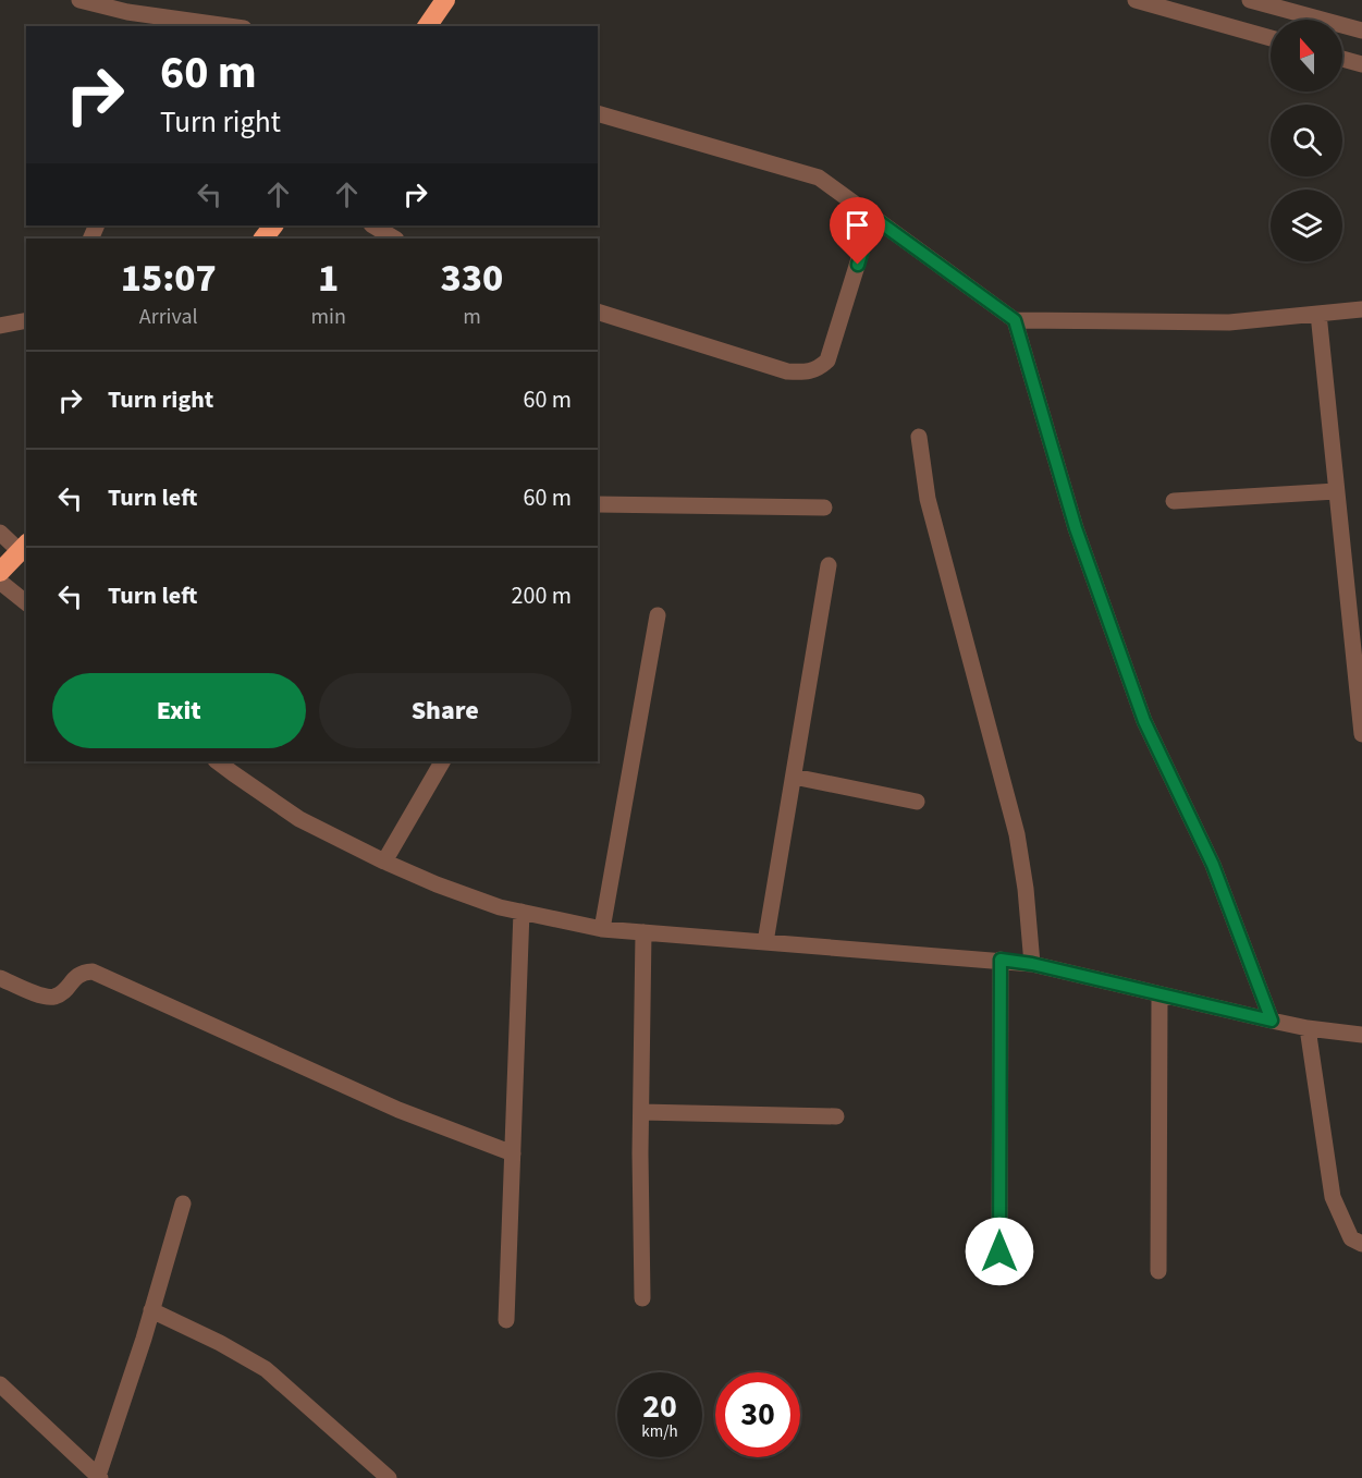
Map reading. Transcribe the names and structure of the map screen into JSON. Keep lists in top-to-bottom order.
{
  "north": "top",
  "page": {
    "turn": ["60 m", "Turn right"],
    "eta": [
      "15:07",
      "Arrival",
      "1",
      "min",
      "330",
      "m"
    ],
    "list": [
      {
        "name": "Turn right",
        "value": "60 m"
      },
      {
        "name": "Turn left",
        "value": "60 m"
      },
      {
        "name": "Turn left",
        "value": "200 m"
      }
    ],
    "buttons": ["Exit", "Share"],
    "speed": "20 km/h",
    "limit": "30"
  }
}
